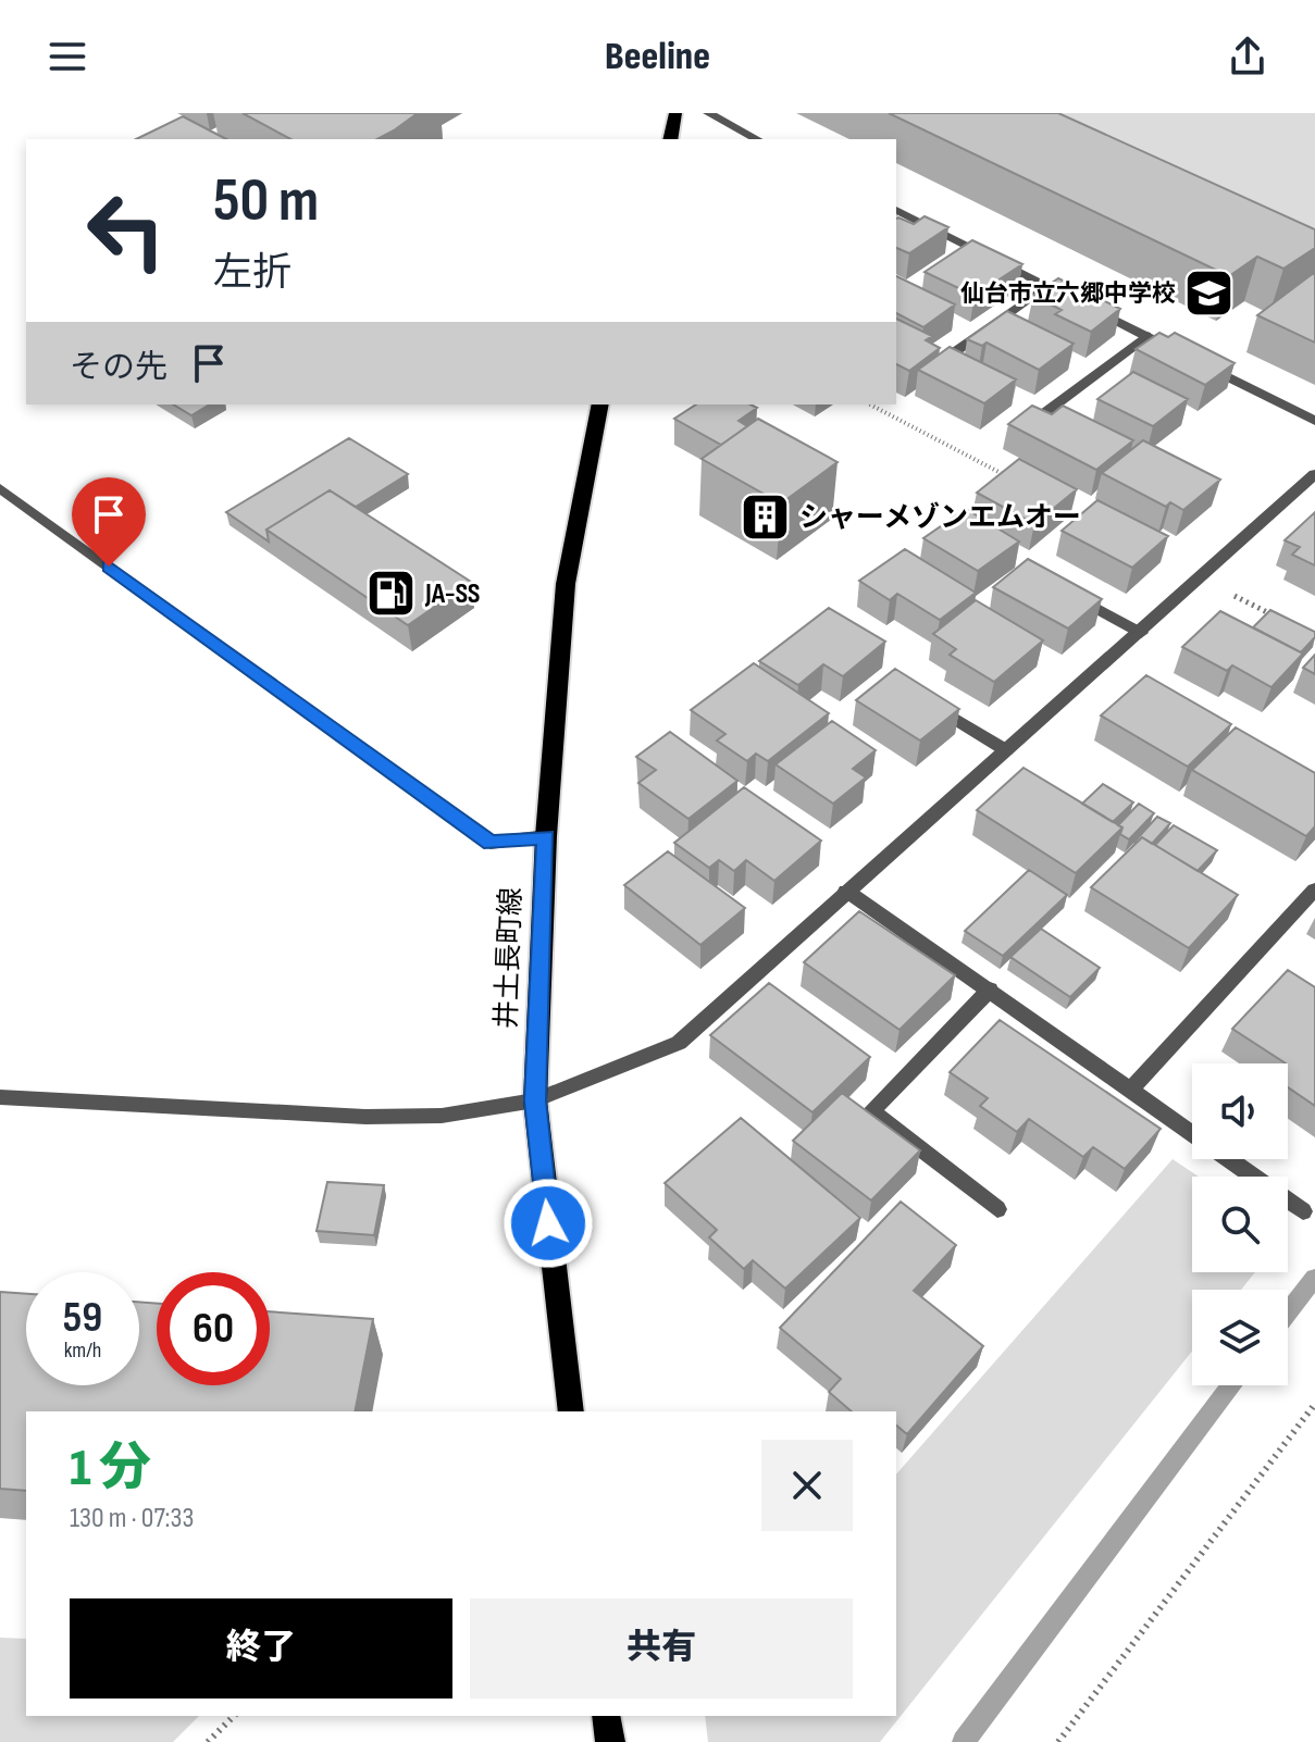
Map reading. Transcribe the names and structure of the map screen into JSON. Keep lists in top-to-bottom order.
{
  "streets": {
    "main road": ["井土長町線"]
  },
  "places": {
    "school or university": ["仙台市立六郷中学校"],
    "building": ["シャーメゾンエムオー"],
    "fuel station": ["JA-SS"]
  },
  "page": {
    "header": "Beeline",
    "turn": ["50 m", "左折"],
    "then": "その先",
    "speed": "59 km/h",
    "limit": "60",
    "heading": ["1 分", "130 m · 07:33"],
    "buttons": ["終了", "共有"]
  }
}
